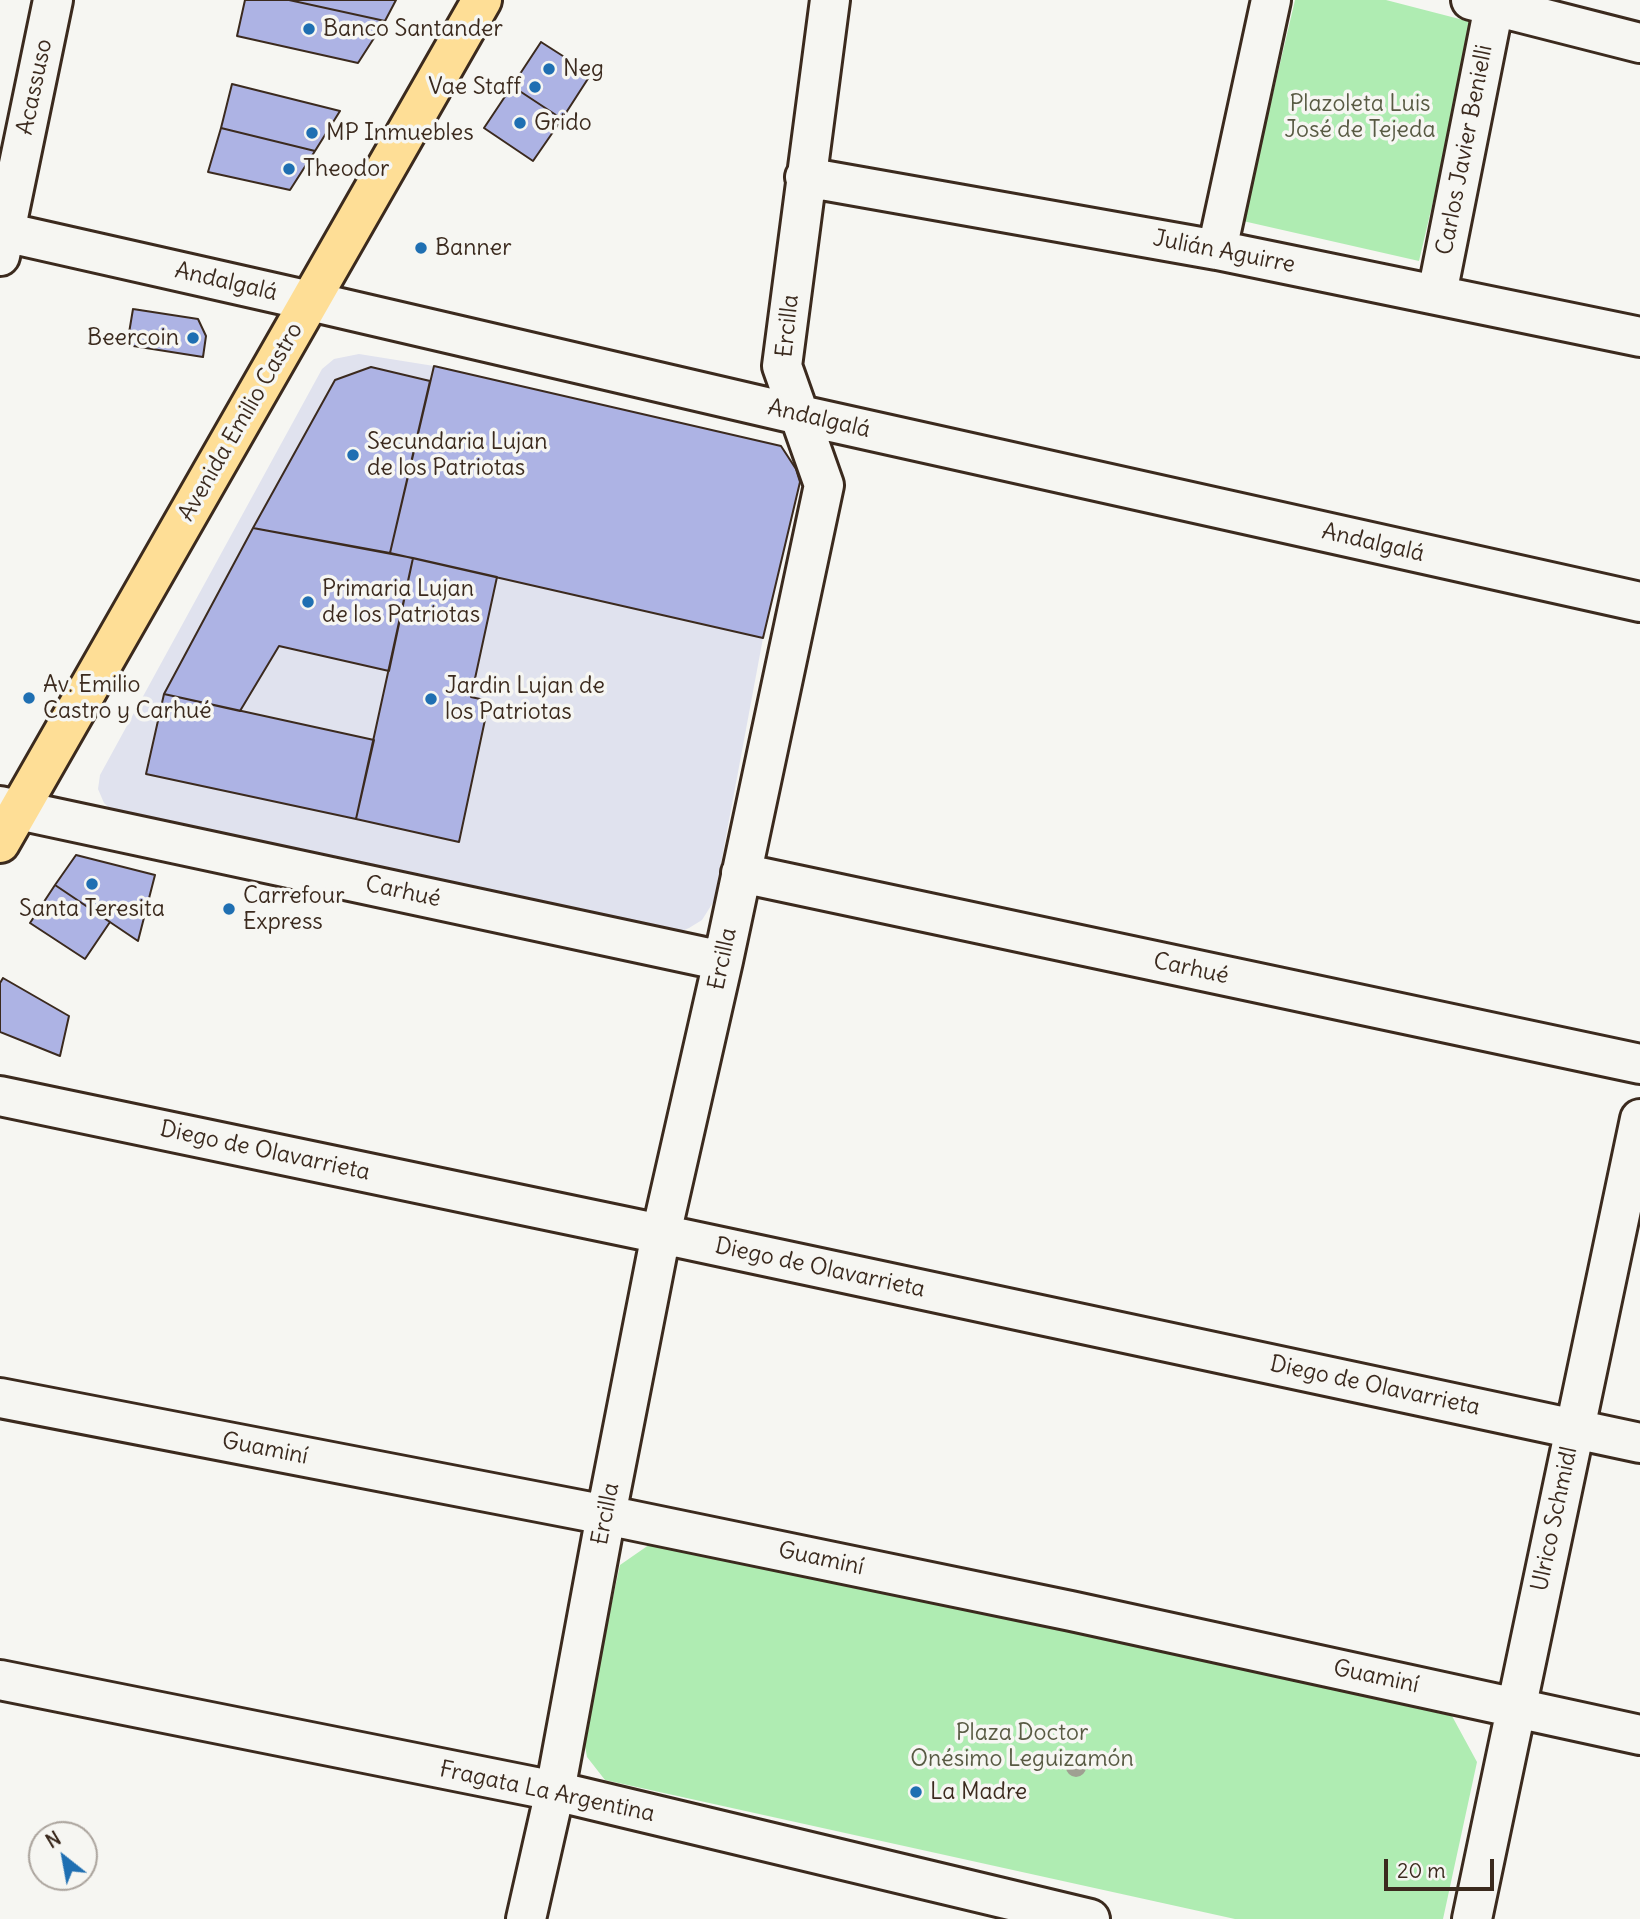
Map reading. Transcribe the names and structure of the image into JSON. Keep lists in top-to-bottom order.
{
  "streets": {
    "main road": ["Avenida Emilio Castro"],
    "street": [
      "Acassuso",
      "Carlos Javier Benielli",
      "Julián Aguirre",
      "Andalgalá",
      "Ercilla",
      "Carhué",
      "Diego de Olavarrieta",
      "Guaminí",
      "Ulrico Schmidl",
      "Fragata La Argentina"
    ]
  },
  "crossings": [
    ["Acassuso", "Andalgalá"],
    ["Carlos Javier Benielli", "Julián Aguirre"],
    ["Julián Aguirre", "Ercilla"],
    ["Andalgalá", "Ercilla"],
    ["Andalgalá", "Avenida Emilio Castro"],
    ["Ercilla", "Carhué"],
    ["Ercilla", "Diego de Olavarrieta"],
    ["Ercilla", "Guaminí"],
    ["Ercilla", "Fragata La Argentina"],
    ["Avenida Emilio Castro", "Carhué"],
    ["Diego de Olavarrieta", "Ulrico Schmidl"],
    ["Guaminí", "Ulrico Schmidl"]
  ],
  "parks": ["Plazoleta Luis José de Tejeda", "Plaza Doctor Onésimo Leguizamón"],
  "places": [
    "Banco Santander",
    "Neg",
    "Vae Staff",
    "Grido",
    "MP Inmuebles",
    "Theodor",
    "Banner",
    "Beercoin",
    "Secundaria Lujan de los Patriotas",
    "Primaria Lujan de los Patriotas",
    "Av. Emilio Castro y Carhué",
    "Jardin Lujan de los Patriotas",
    "Santa Teresita",
    "Carrefour Express",
    "La Madre"
  ],
  "scale_bar": "20 m",
  "north": "top left"
}
